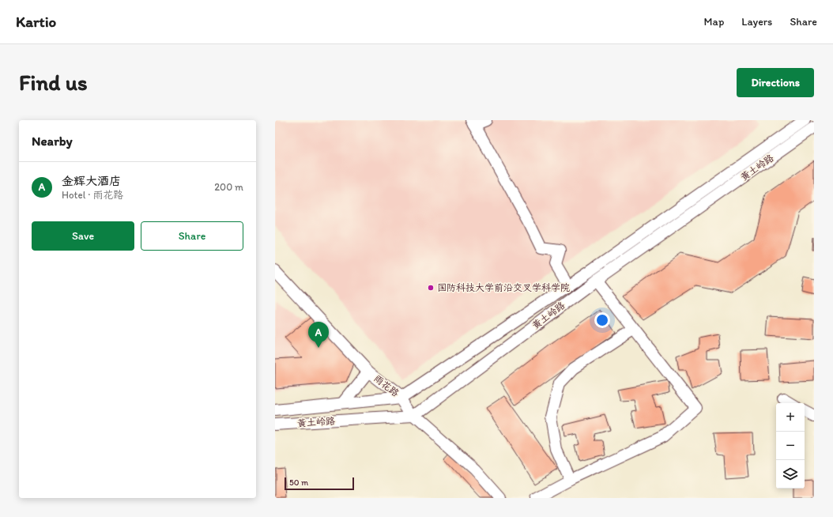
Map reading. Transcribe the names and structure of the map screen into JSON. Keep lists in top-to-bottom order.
{
  "streets": {
    "street": ["黄土岭路", "雨花路"]
  },
  "crossings": [
    ["黄土岭路", "雨花路"]
  ],
  "places": ["国防科技大学前沿交叉学科学院"],
  "scale_bar": "50 m",
  "page": {
    "header": "Kartio",
    "nav": ["Map", "Layers", "Share"],
    "buttons": [
      "Directions",
      ["Save", "Share"]
    ],
    "title": "Find us",
    "heading": "Nearby",
    "list": [
      {
        "mark": "A",
        "name": "金辉大酒店",
        "note": "Hotel · 雨花路",
        "value": "200 m"
      }
    ],
    "pins": "A",
    "map_buttons": ["+", "−"],
    "scale": "50 m"
  }
}
